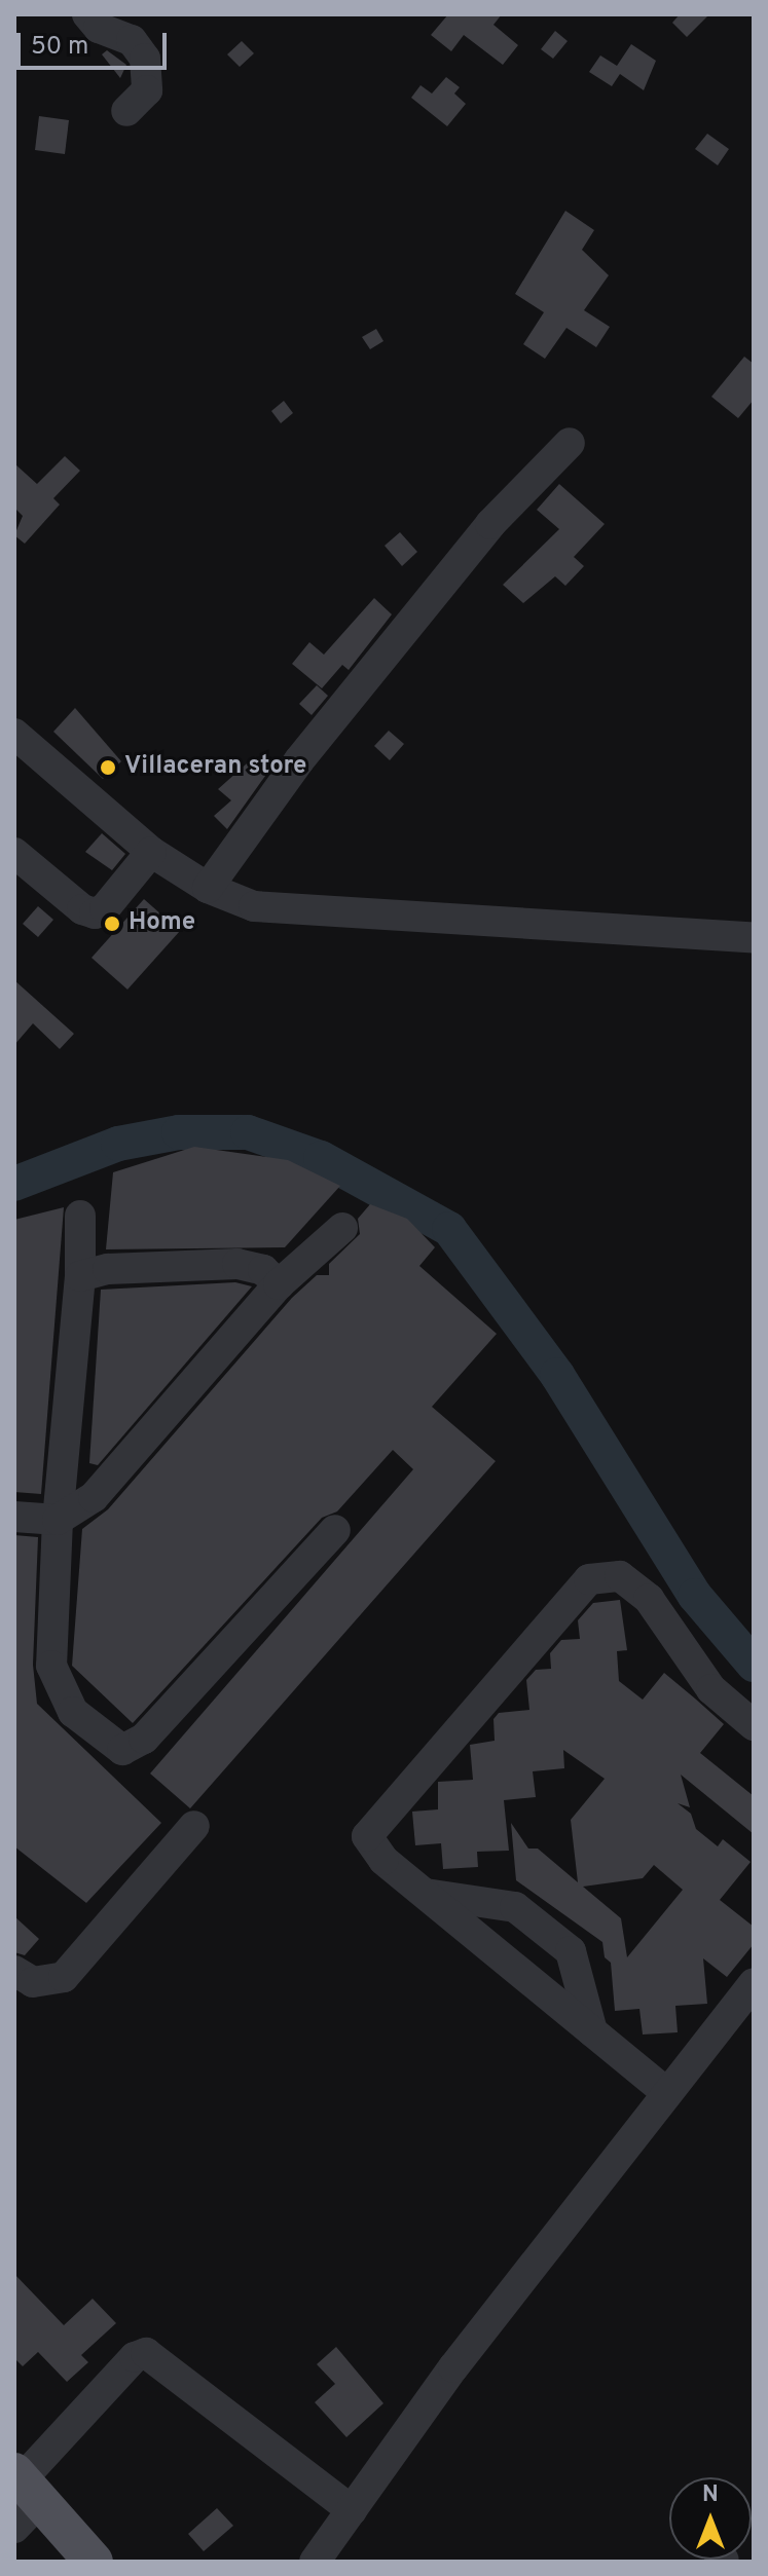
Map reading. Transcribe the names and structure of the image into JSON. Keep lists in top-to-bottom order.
{
  "places": ["Villaceran store", "Home"],
  "scale_bar": "50 m",
  "north": "top"
}
